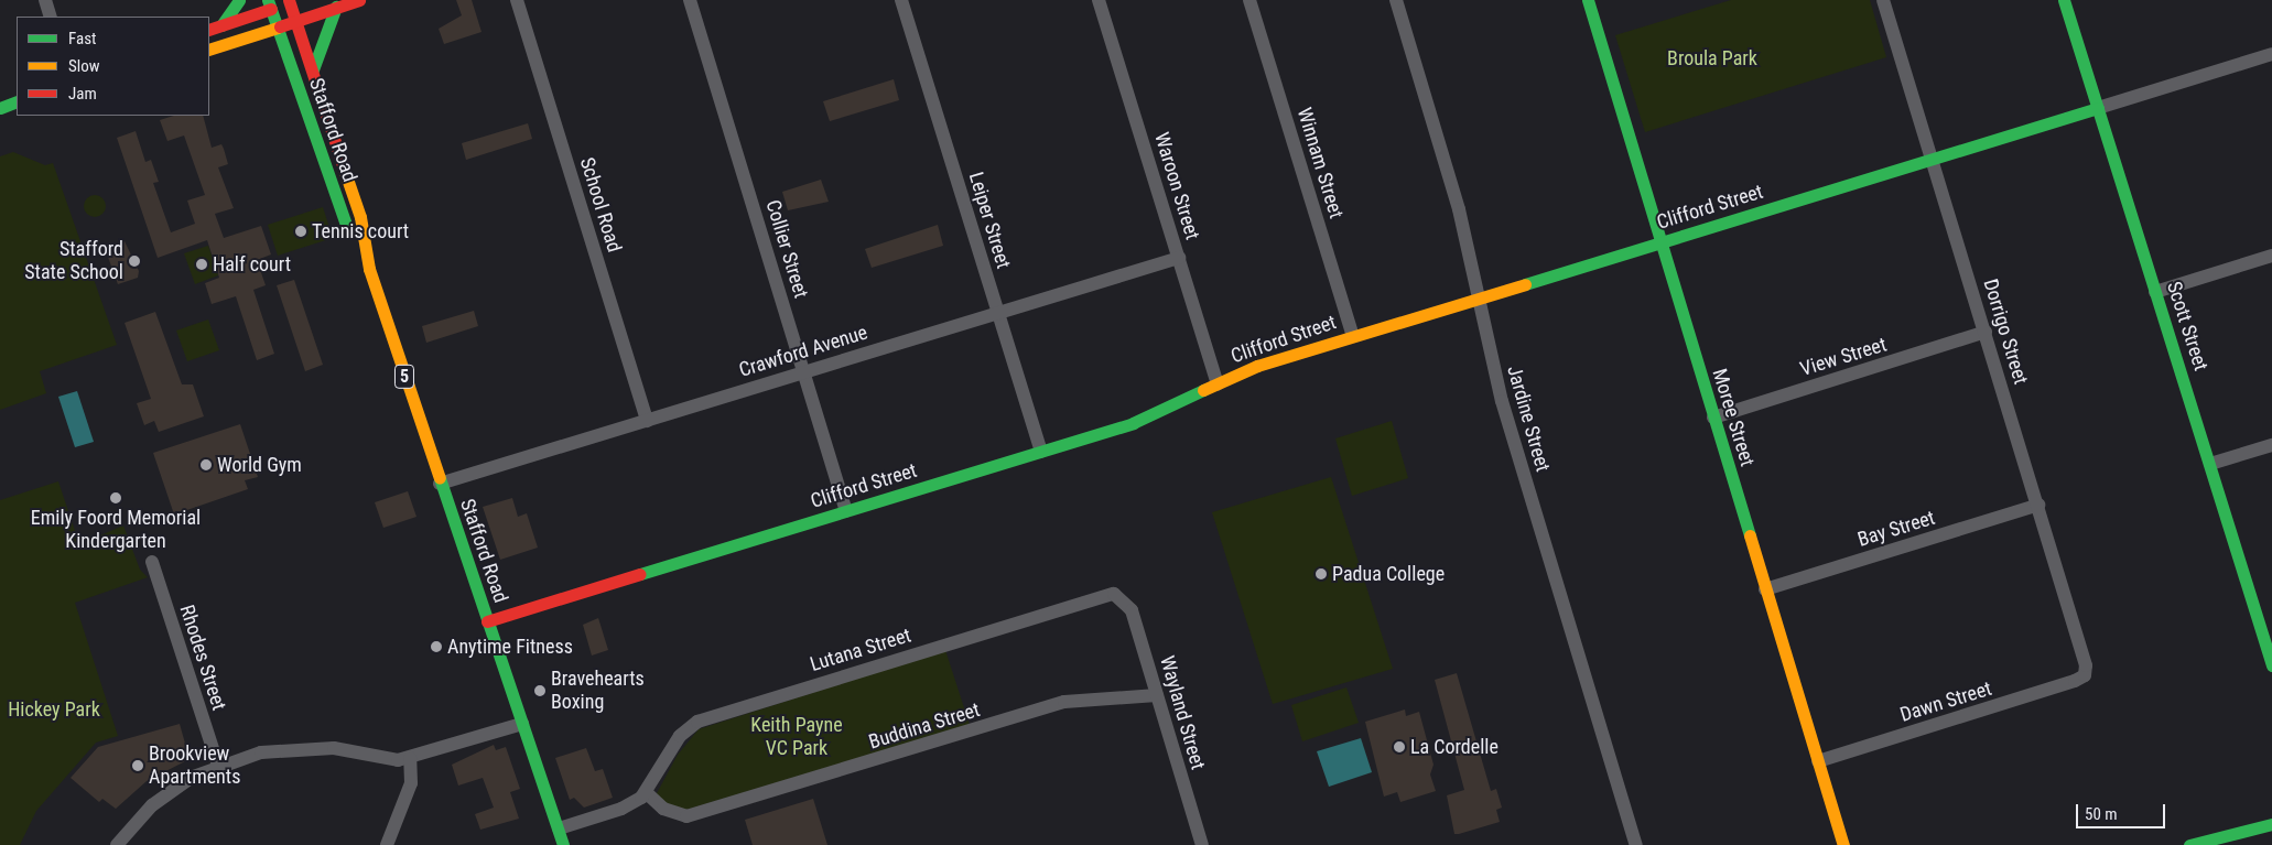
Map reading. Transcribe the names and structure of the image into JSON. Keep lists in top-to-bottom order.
{
  "streets": {
    "main road": [
      "Stafford Road",
      "Clifford Street",
      "Scott Street",
      "5",
      "Moree Street"
    ],
    "street": [
      "Winnam Street",
      "Waroon Street",
      "School Road",
      "Leiper Street",
      "Collier Street",
      "Dorrigo Street",
      "Crawford Avenue",
      "View Street",
      "Jardine Street",
      "Bay Street",
      "Lutana Street",
      "Rhodes Street",
      "Dawn Street",
      "Wayland Street",
      "Buddina Street"
    ]
  },
  "crossings": [
    ["Stafford Road", "Clifford Street"],
    ["Stafford Road", "Crawford Avenue"],
    ["Winnam Street", "Clifford Street"],
    ["Waroon Street", "Clifford Street"],
    ["Waroon Street", "Crawford Avenue"],
    ["School Road", "Crawford Avenue"],
    ["Clifford Street", "Leiper Street"],
    ["Clifford Street", "Collier Street"],
    ["Clifford Street", "Scott Street"],
    ["Clifford Street", "Dorrigo Street"],
    ["Clifford Street", "Moree Street"],
    ["Clifford Street", "Jardine Street"],
    ["Leiper Street", "Crawford Avenue"],
    ["Collier Street", "Crawford Avenue"],
    ["Dorrigo Street", "View Street"],
    ["Dorrigo Street", "Bay Street"],
    ["Dorrigo Street", "Dawn Street"],
    ["View Street", "Moree Street"],
    ["Moree Street", "Bay Street"],
    ["Moree Street", "Dawn Street"],
    ["Lutana Street", "Wayland Street"],
    ["Lutana Street", "Buddina Street"],
    ["Wayland Street", "Buddina Street"]
  ],
  "parks": ["Broula Park", "Hickey Park", "Keith Payne VC Park"],
  "places": [
    "Tennis court",
    "Stafford State School",
    "Half court",
    "World Gym",
    "Emily Foord Memorial Kindergarten",
    "Padua College",
    "Anytime Fitness",
    "Bravehearts Boxing",
    "La Cordelle",
    "Brookview Apartments"
  ],
  "legend": ["Fast", "Slow", "Jam"],
  "scale_bar": "50 m"
}
